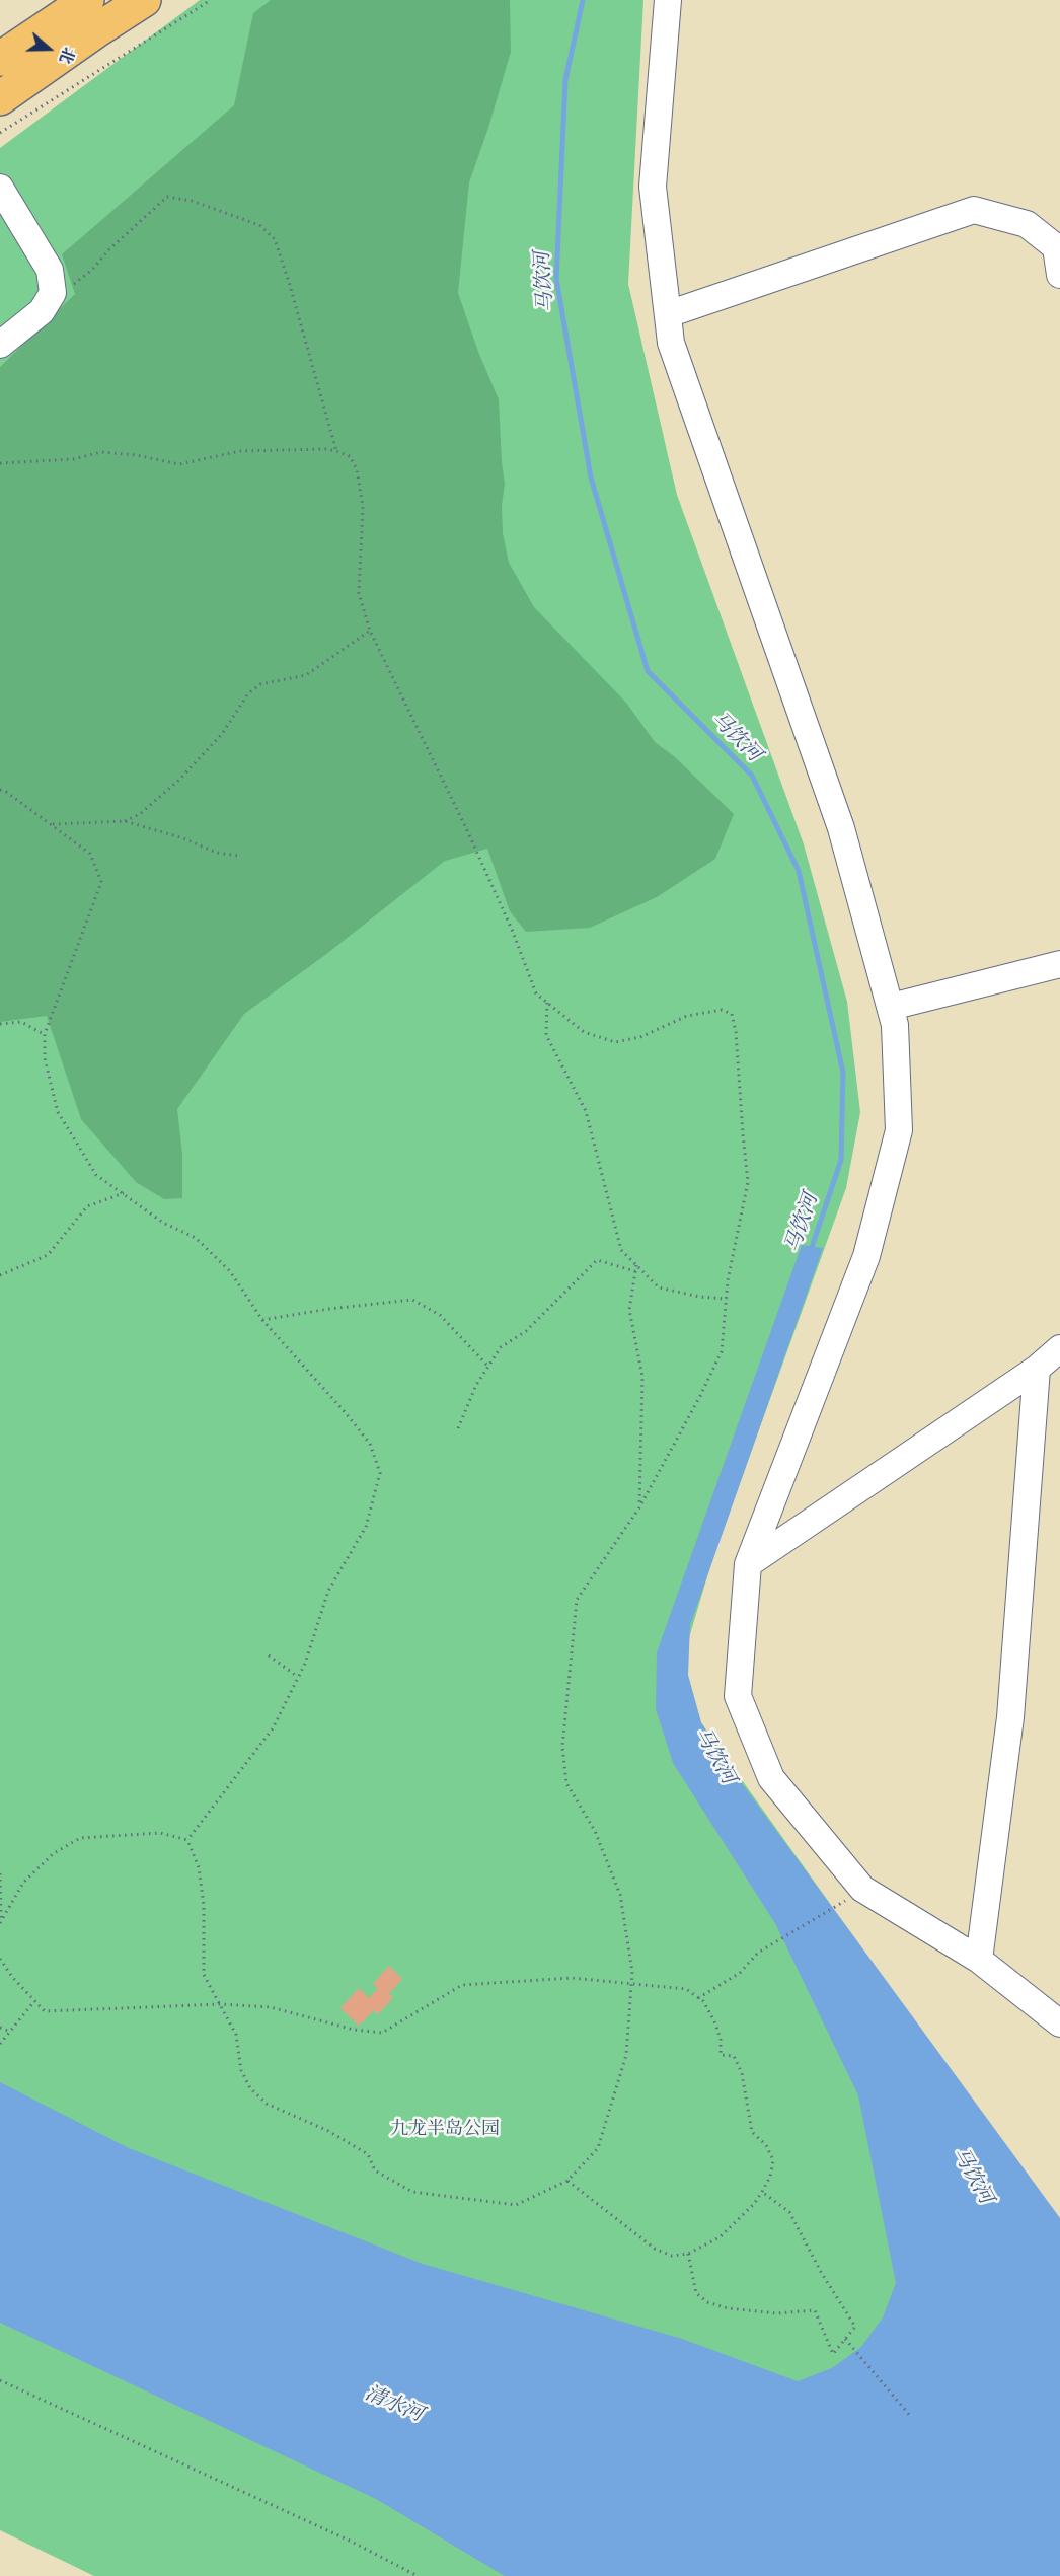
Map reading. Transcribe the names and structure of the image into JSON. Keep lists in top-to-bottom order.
{
  "water": ["马饮河", "清水河"],
  "parks": ["九龙半岛公园"],
  "north": "right"
}
